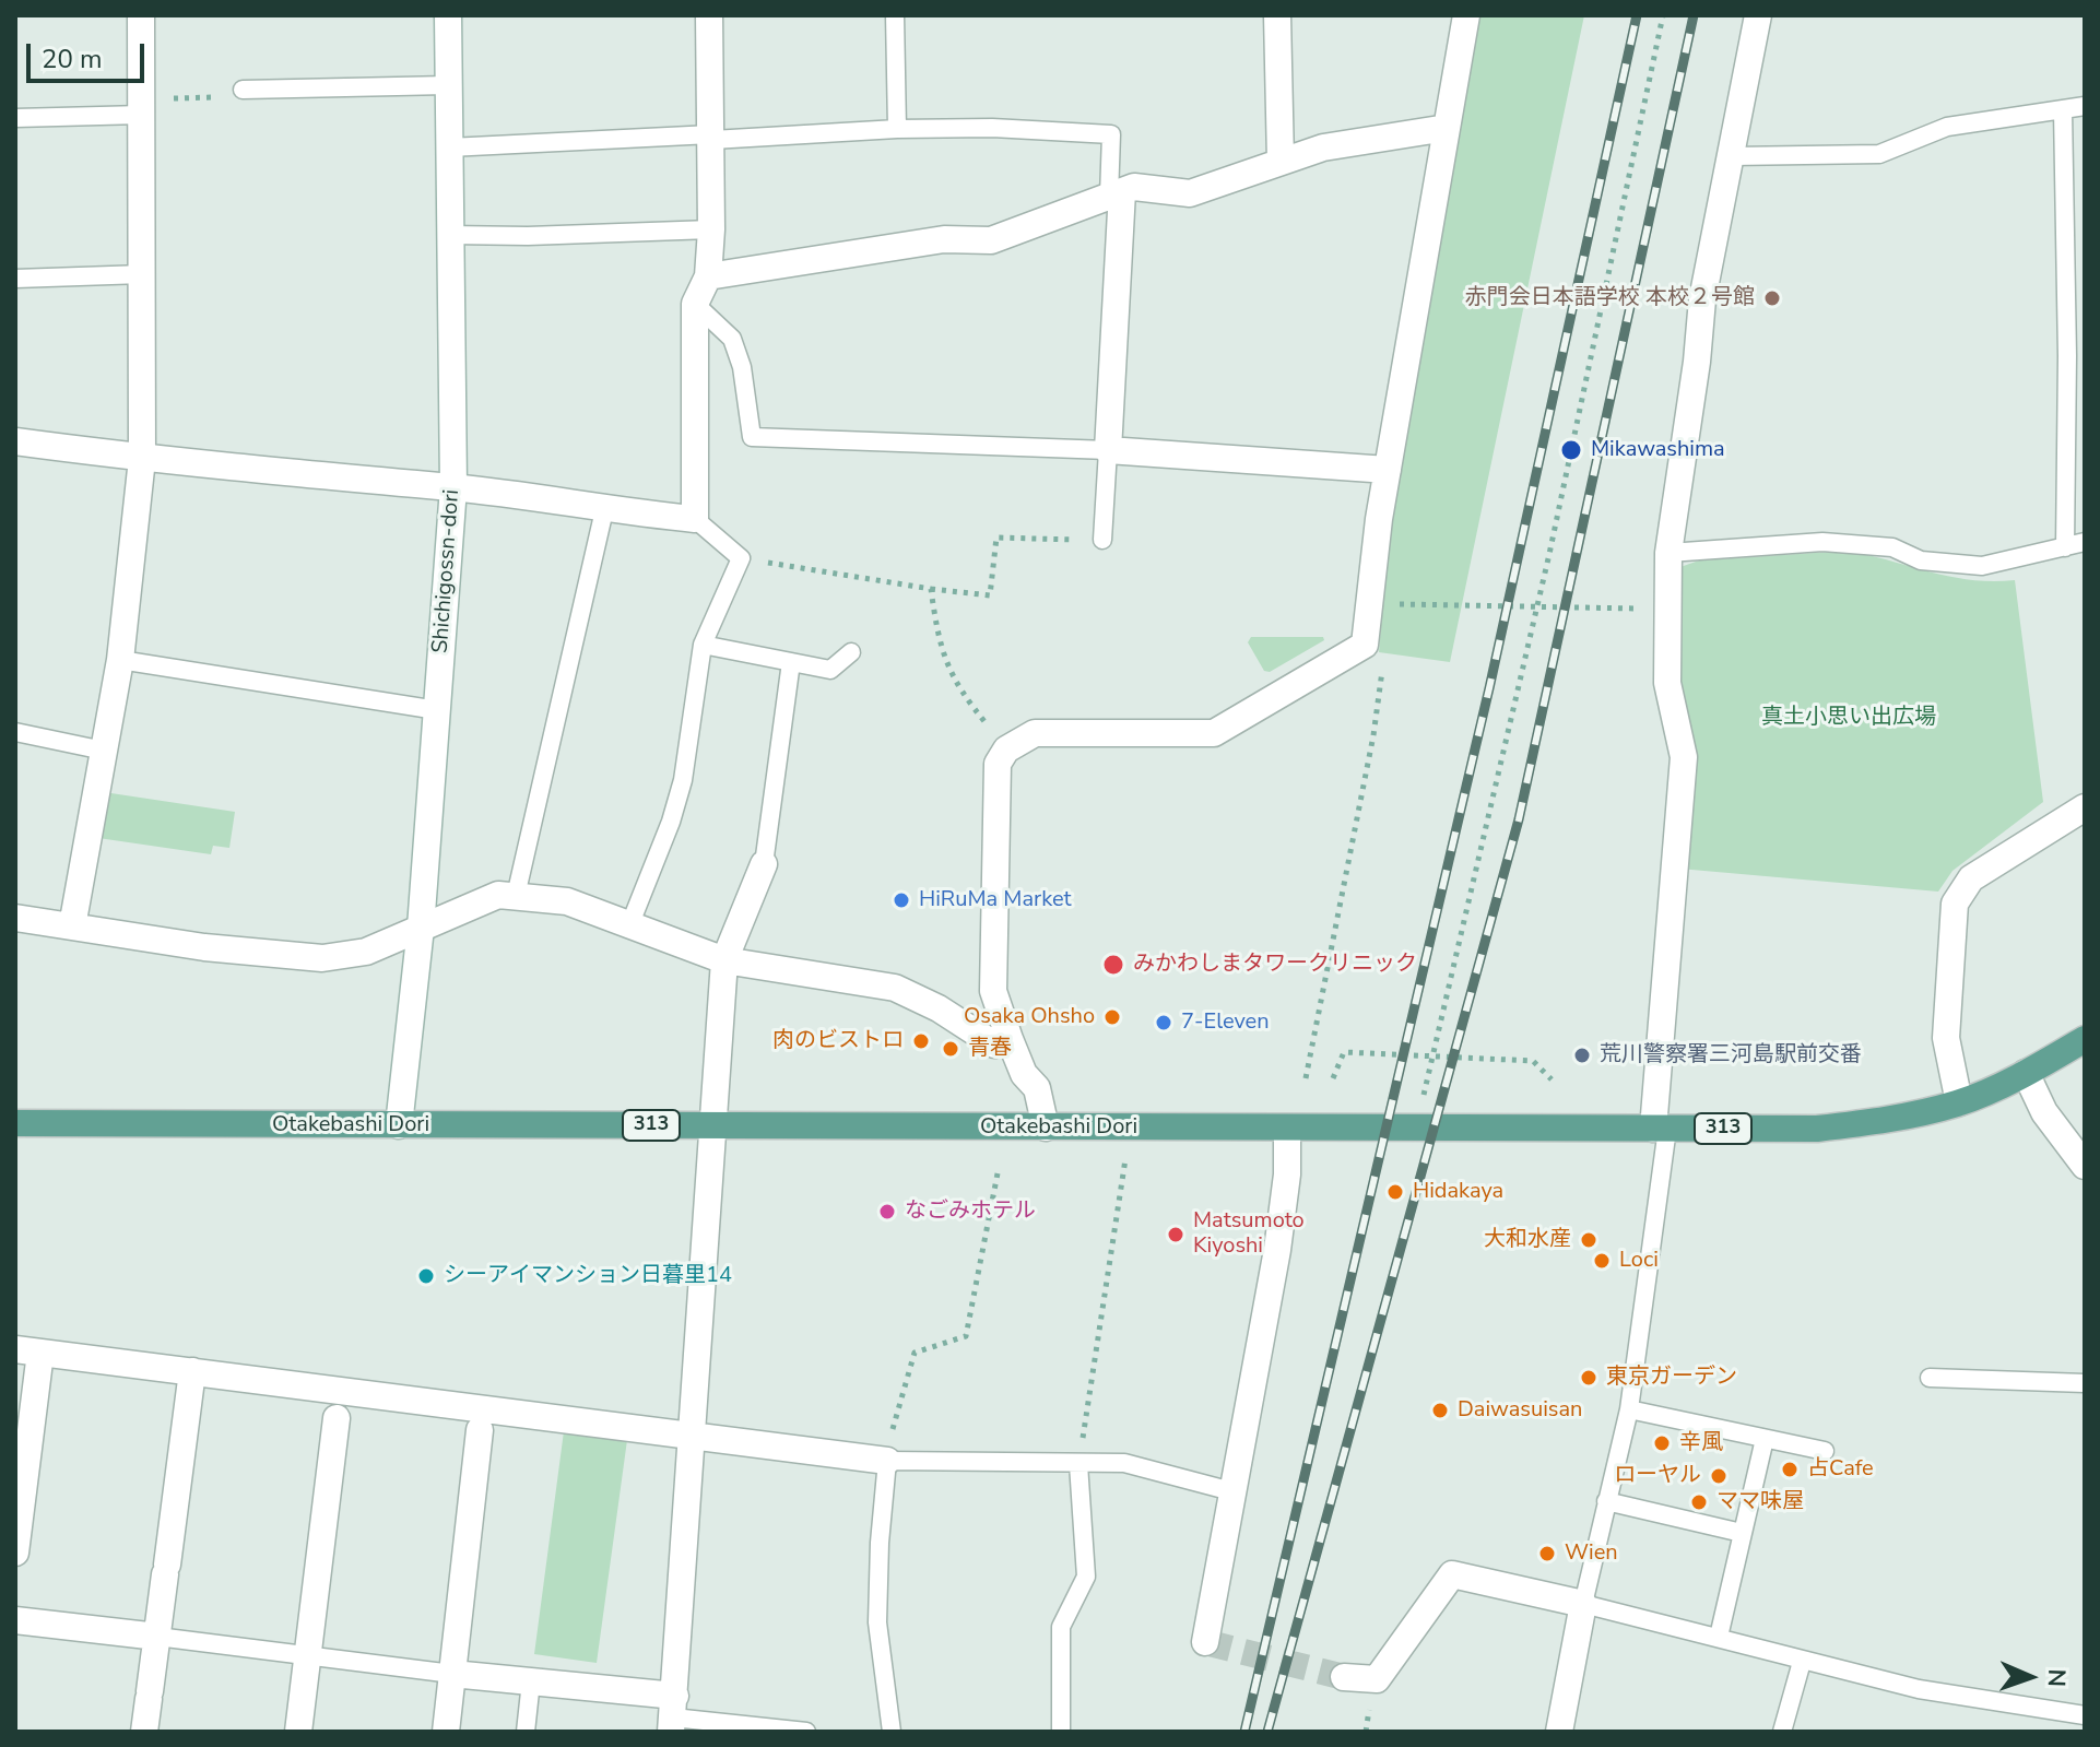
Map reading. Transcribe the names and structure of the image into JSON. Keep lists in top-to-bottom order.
{
  "streets": {
    "main road": ["Otakebashi Dori", "313"],
    "street": ["Shichigossn-dori"]
  },
  "crossings": [
    ["Shichigossn-dori", "Otakebashi Dori"]
  ],
  "parks": ["真土小思い出広場"],
  "places": [
    "赤門会日本語学校 本校２号館",
    "Mikawashima",
    "HiRuMa Market",
    "みかわしまタワークリニック",
    "Osaka Ohsho",
    "7-Eleven",
    "肉のビストロ",
    "青春",
    "荒川警察署三河島駅前交番",
    "Hidakaya",
    "なごみホテル",
    "Matsumoto Kiyoshi",
    "大和水産",
    "Loci",
    "シーアイマンション日暮里14",
    "東京ガーデン",
    "Daiwasuisan",
    "辛風",
    "占Cafe",
    "ローヤル",
    "ママ味屋",
    "Wien"
  ],
  "scale_bar": "20 m",
  "north": "right"
}
